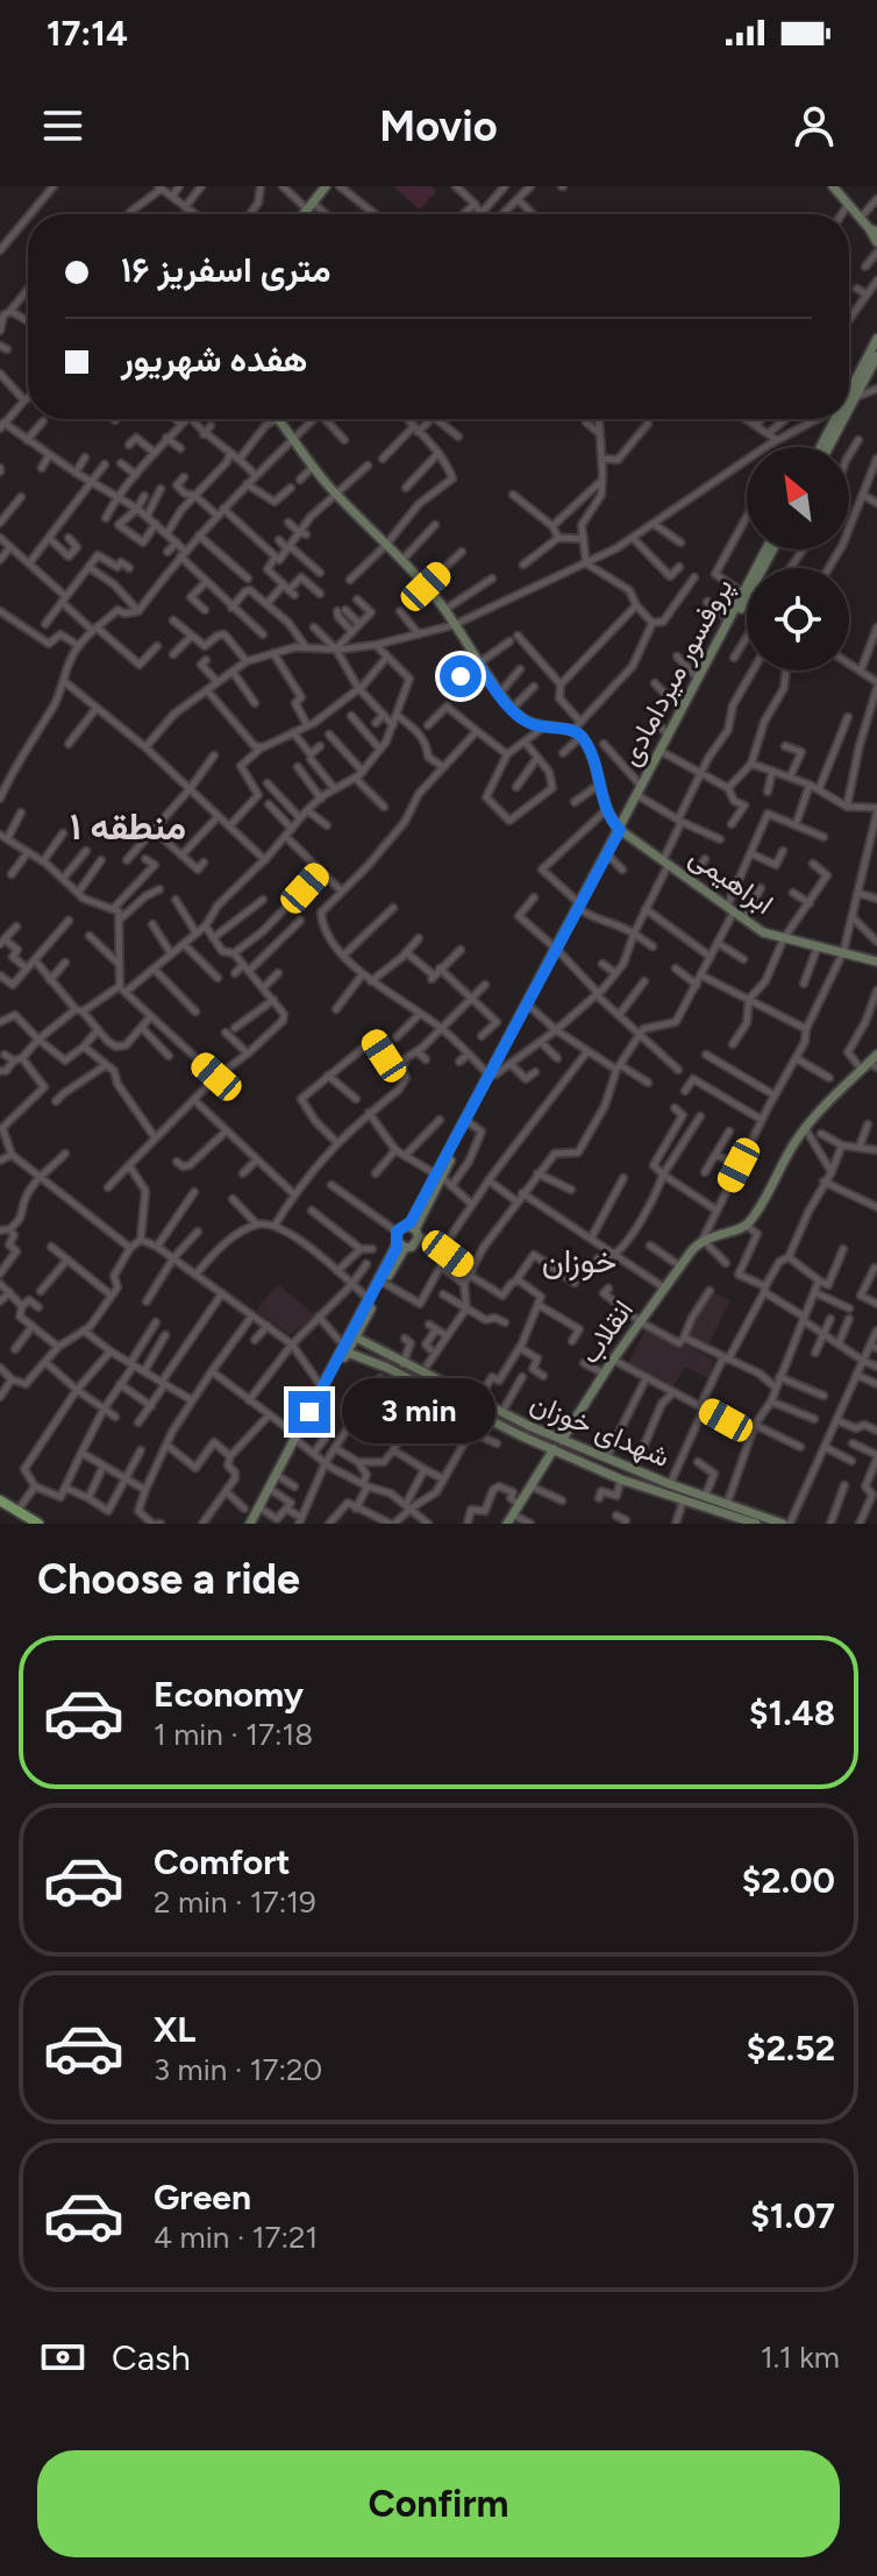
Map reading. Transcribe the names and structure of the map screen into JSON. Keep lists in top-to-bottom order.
{
  "streets": {
    "main road": [
      "پروفسور میردامادی",
      "ابراهیمی",
      "انقلاب",
      "شهدای خوزان"
    ]
  },
  "crossings": [
    ["پروفسور میردامادی", "ابراهیمی"],
    ["انقلاب", "شهدای خوزان"]
  ],
  "districts": ["منطقه ۱", "خوزان"],
  "north": "top left",
  "page": {
    "status": "17:14",
    "header": "Movio",
    "banner": ["۱۶ متری اسفریز", "هفده شهریور"],
    "bubble": "3 min",
    "heading": "Choose a ride",
    "list": [
      {
        "name": "Economy",
        "note": "1 min · 17:18",
        "value": "$1.48"
      },
      {
        "name": "Comfort",
        "note": "2 min · 17:19",
        "value": "$2.00"
      },
      {
        "name": "XL",
        "note": "3 min · 17:20",
        "value": "$2.52"
      },
      {
        "name": "Green",
        "note": "4 min · 17:21",
        "value": "$1.07"
      }
    ],
    "pay": ["Cash", "1.1 km"],
    "buttons": "Confirm"
  }
}
